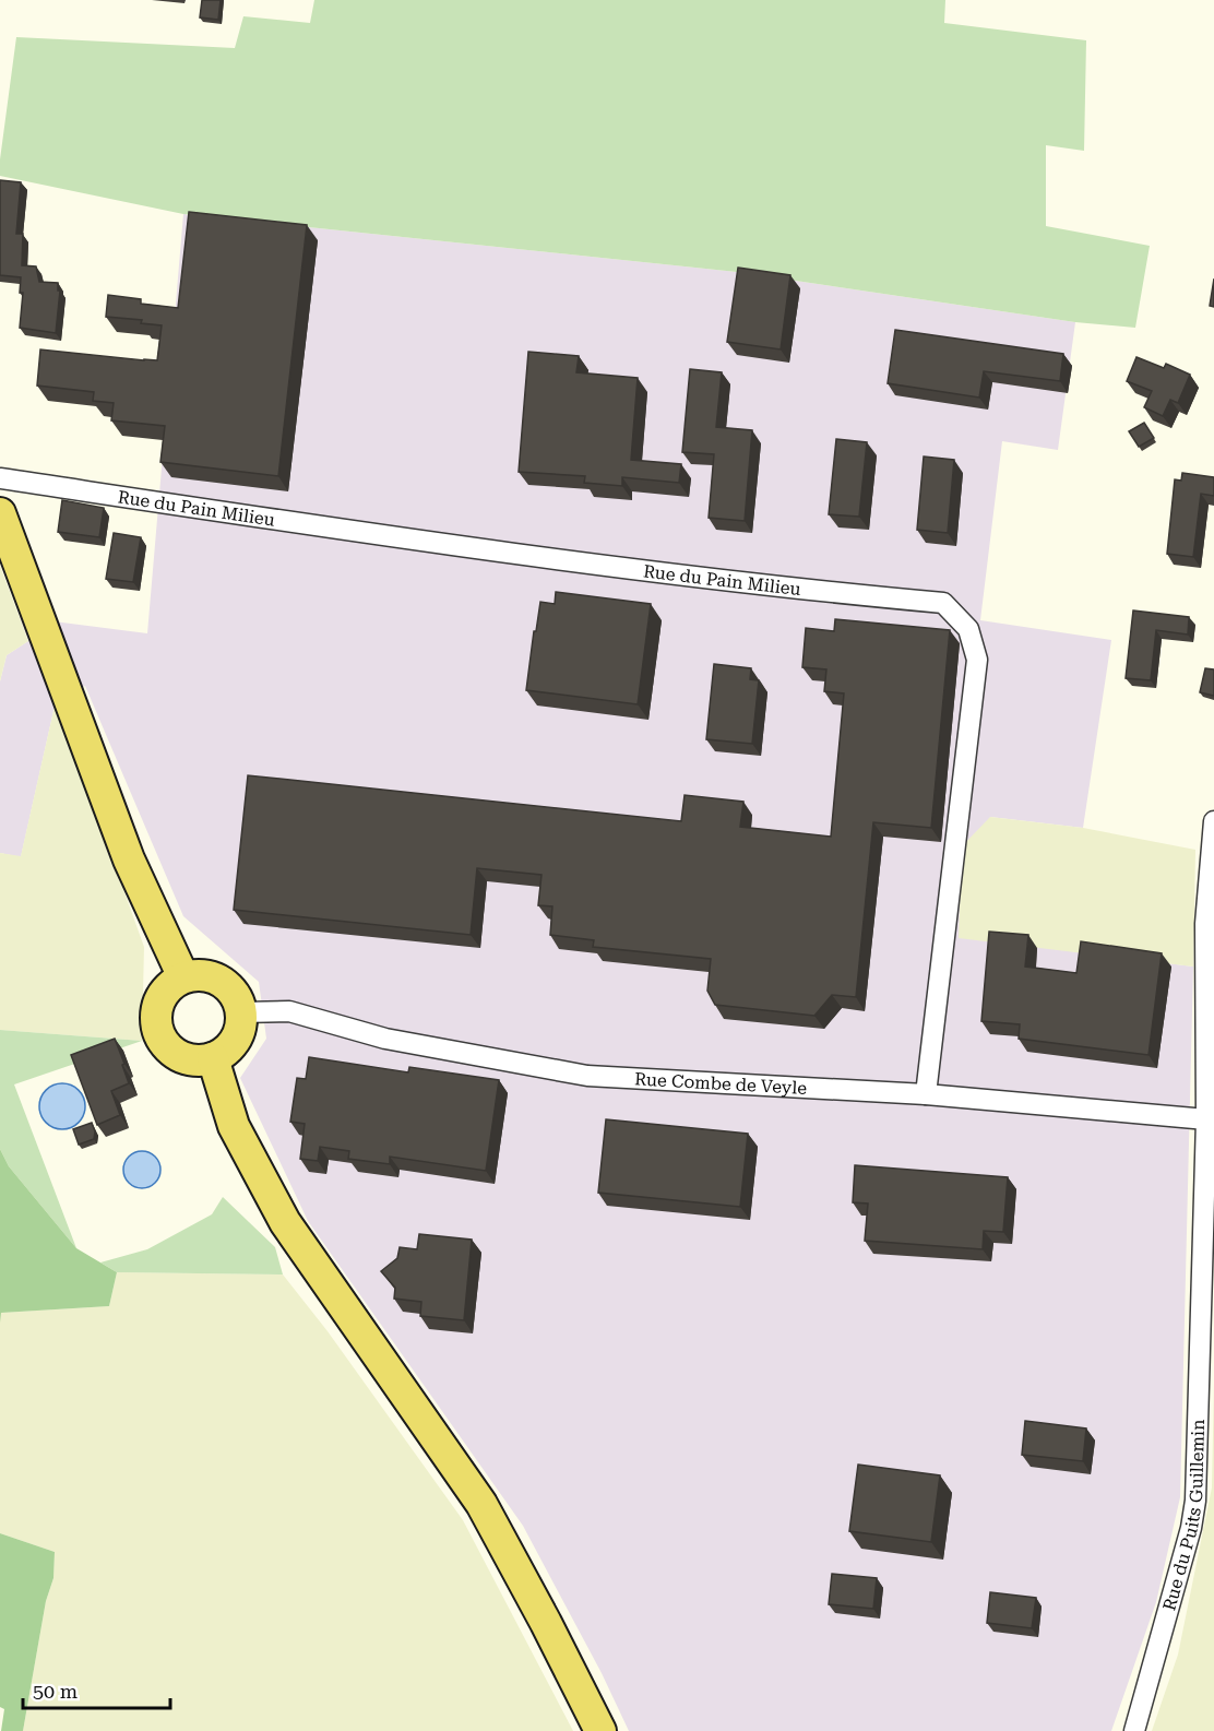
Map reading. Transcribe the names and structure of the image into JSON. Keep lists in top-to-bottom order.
{
  "streets": {
    "street": ["Rue du Pain Milieu", "Rue Combe de Veyle", "Rue du Puits Guillemin"]
  },
  "crossings": [
    ["Rue du Pain Milieu", "Rue Combe de Veyle"],
    ["Rue Combe de Veyle", "Rue du Puits Guillemin"]
  ],
  "scale_bar": "50 m"
}
